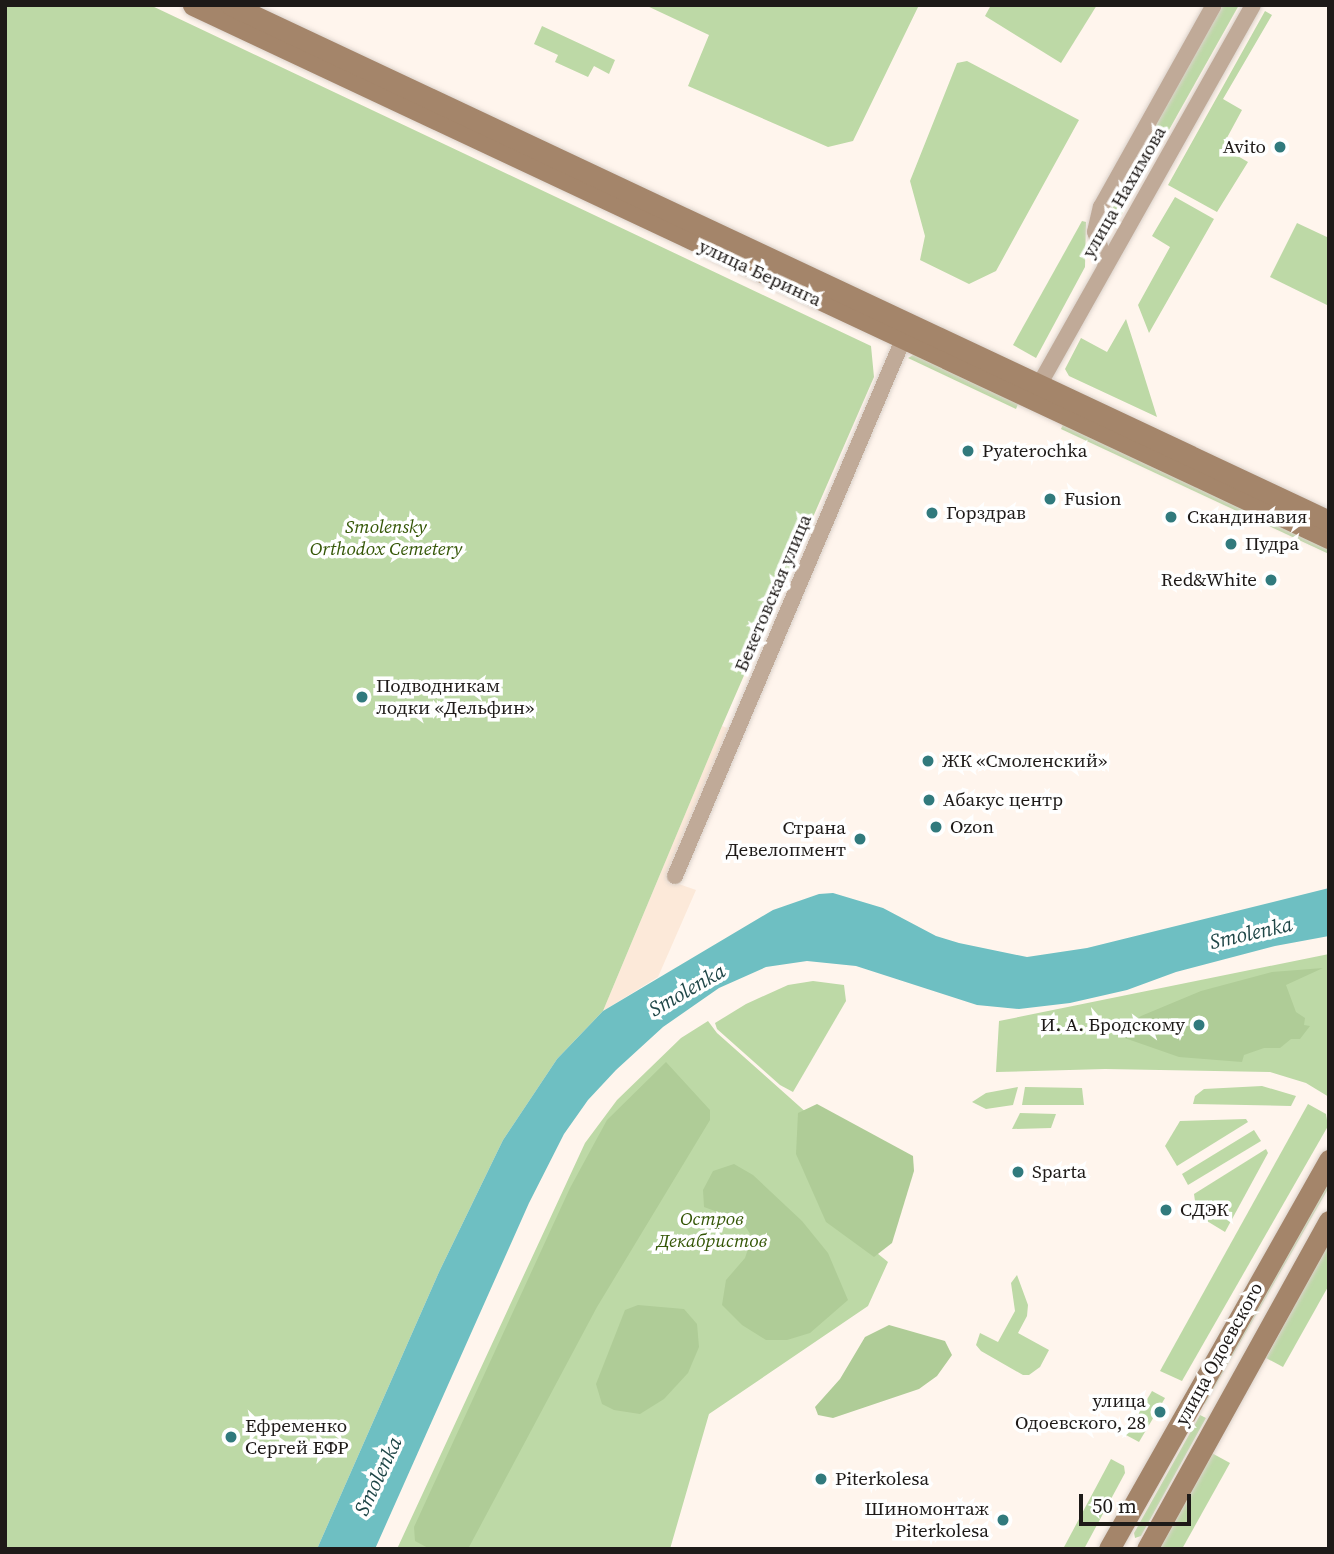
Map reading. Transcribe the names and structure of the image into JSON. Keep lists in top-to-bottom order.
{
  "streets": {
    "street": [
      "улица Нахимова",
      "улица Беринга",
      "Бекетовская улица",
      "улица Одоевского"
    ]
  },
  "crossings": [
    ["улица Нахимова", "улица Беринга"],
    ["улица Беринга", "Бекетовская улица"]
  ],
  "water": ["Smolenka"],
  "parks": ["Smolensky Orthodox Cemetery", "Остров Декабристов"],
  "places": [
    "Avito",
    "Pyaterochka",
    "Fusion",
    "Горздрав",
    "Скандинавия",
    "Пудра",
    "Red&White",
    "Подводникам лодки «Дельфин»",
    "ЖК «Смоленский»",
    "Абакус центр",
    "Ozon",
    "Страна Девелопмент",
    "И. А. Бродскому",
    "Sparta",
    "СДЭК",
    "улица Одоевского, 28",
    "Ефременко Сергей ЕФР",
    "Piterkolesa",
    "Шиномонтаж Piterkolesa"
  ],
  "scale_bar": "50 m"
}
